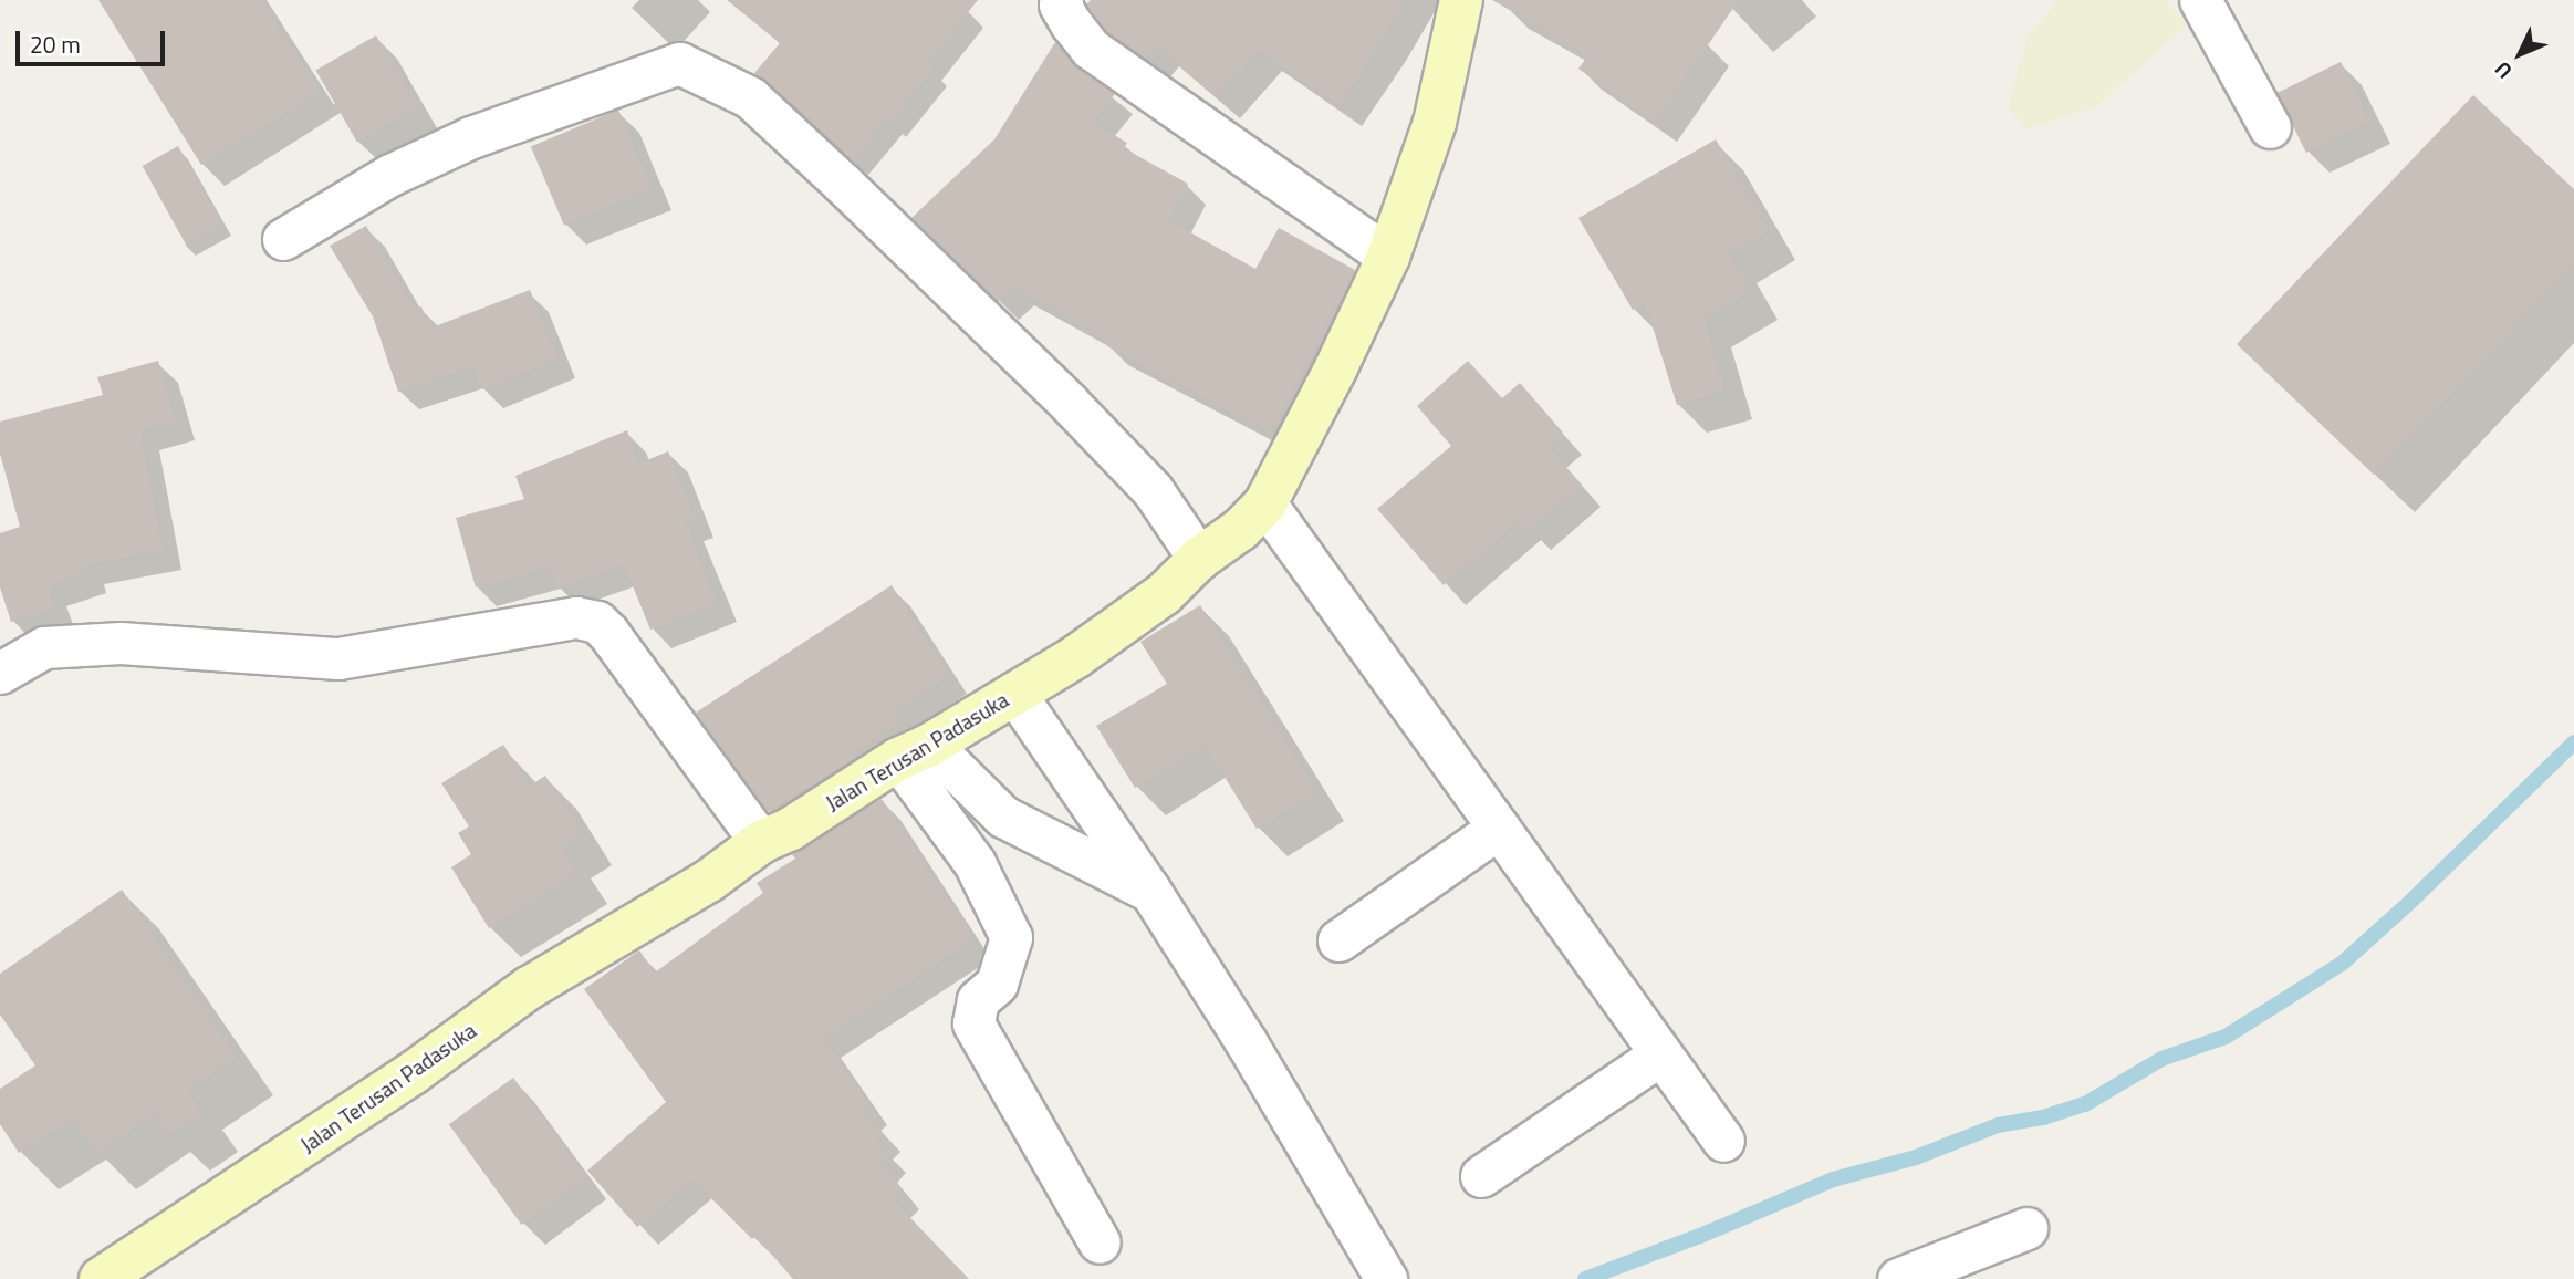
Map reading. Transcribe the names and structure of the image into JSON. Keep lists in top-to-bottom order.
{
  "streets": {
    "street": ["Jalan Terusan Padasuka"]
  },
  "scale_bar": "20 m",
  "north": "bottom left"
}
